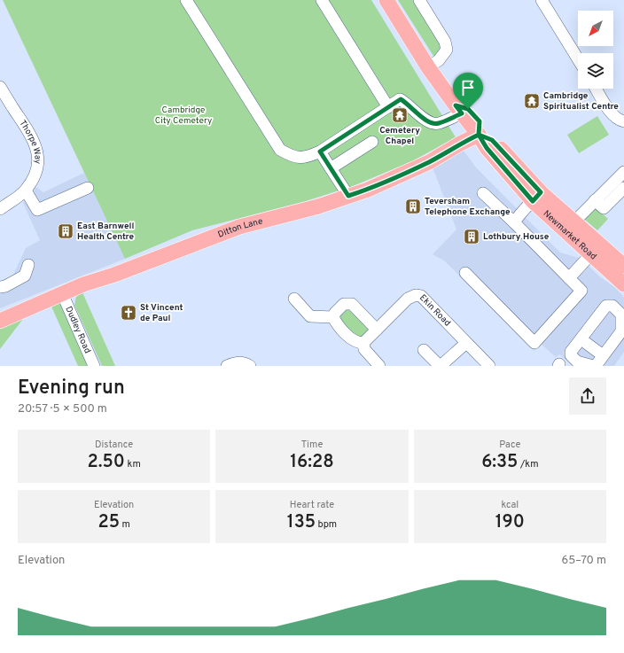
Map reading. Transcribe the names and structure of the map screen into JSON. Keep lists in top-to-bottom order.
{
  "streets": {
    "main road": ["Ditton Lane", "Newmarket Road"],
    "street": ["Thorpe Way", "Ekin Road", "Dudley Road"]
  },
  "crossings": [
    ["Ditton Lane", "Newmarket Road"],
    ["Ditton Lane", "Dudley Road"]
  ],
  "parks": ["Cambridge City Cemetery"],
  "places": {
    "temple": ["Cambridge Spiritualist Centre", "Cemetery Chapel"],
    "building": ["Teversham Telephone Exchange", "East Barnwell Health Centre", "Lothbury House"],
    "church": ["St Vincent de Paul"]
  },
  "north": "bottom left",
  "page": {
    "heading": ["Evening run", "20:57 · 5 × 500 m"],
    "stats": [
      ["Distance", "2.50 km"],
      ["Time", "16:28"],
      ["Pace", "6:35 /km"],
      ["Elevation", "25 m"],
      ["Heart rate", "135 bpm"],
      ["kcal", "190"]
    ],
    "chart": ["Elevation", "65–70 m"]
  }
}
